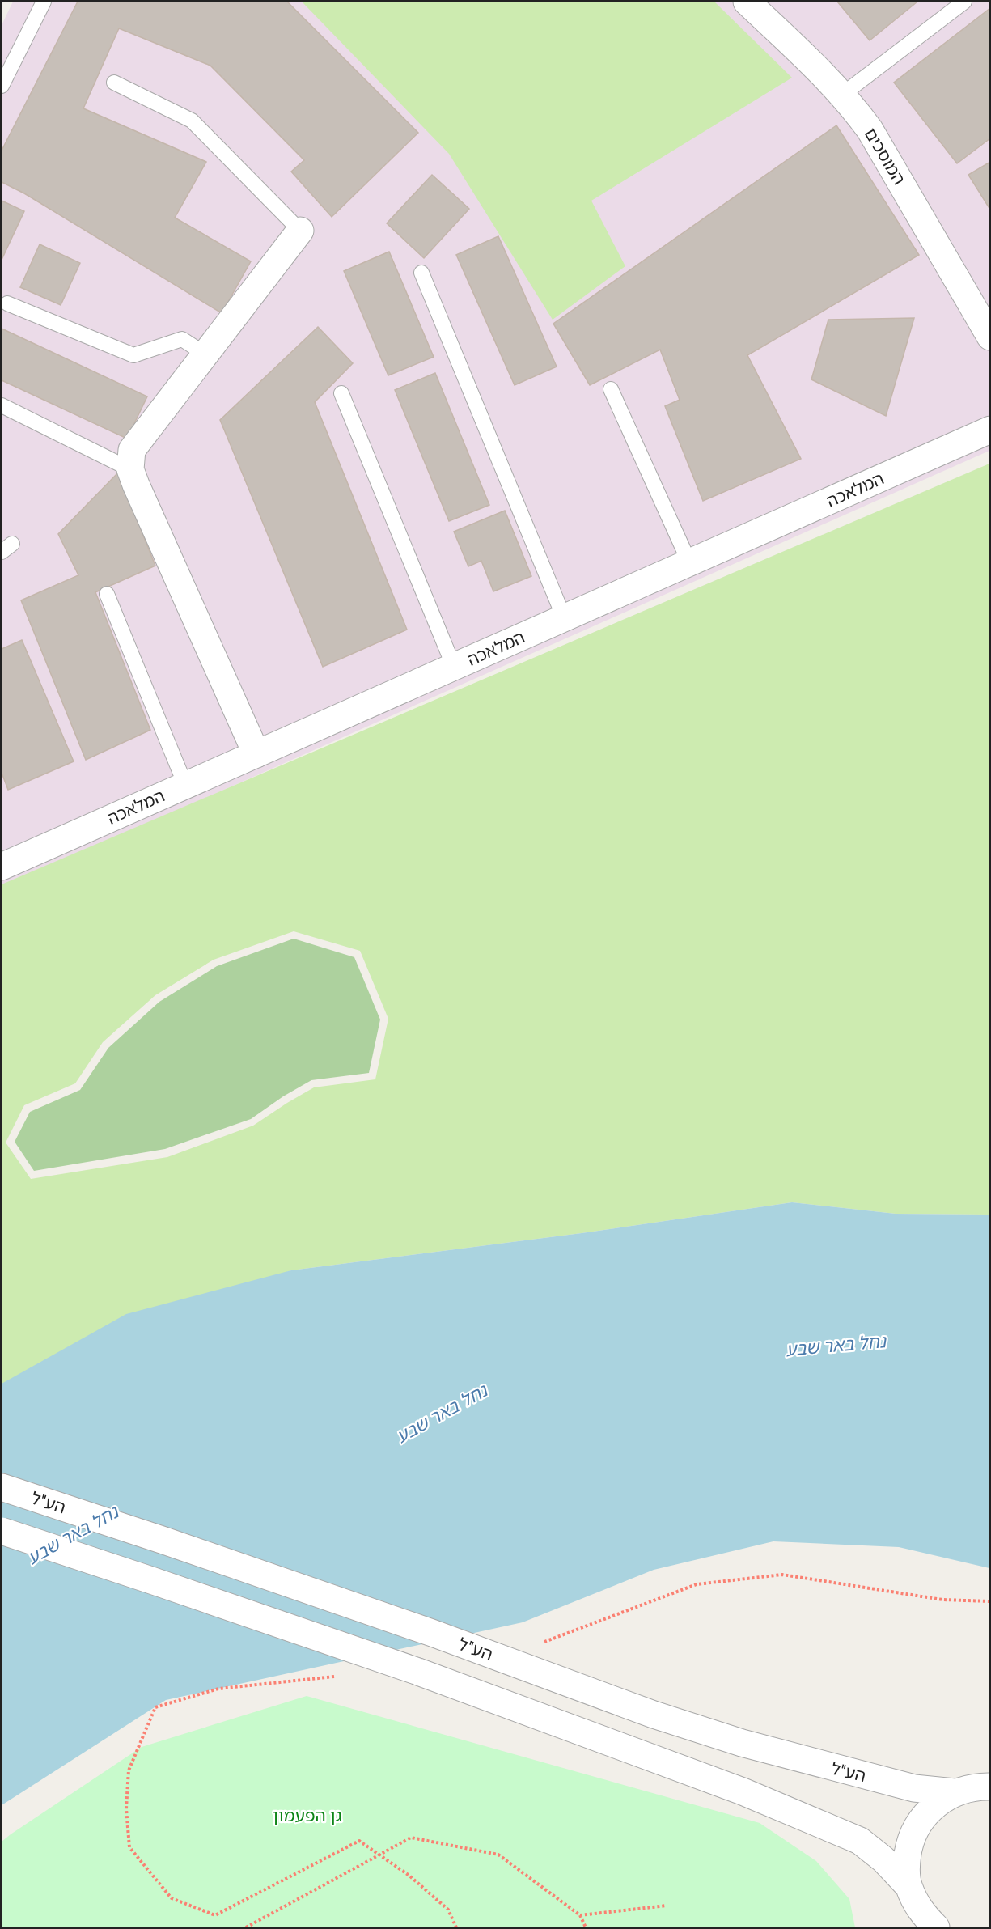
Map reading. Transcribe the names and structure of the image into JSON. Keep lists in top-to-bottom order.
{
  "streets": {
    "street": ["המוסכים", "המלאכה", "הע\"ל"]
  },
  "water": ["נחל באר שבע"],
  "parks": ["גן הפעמון"]
}
